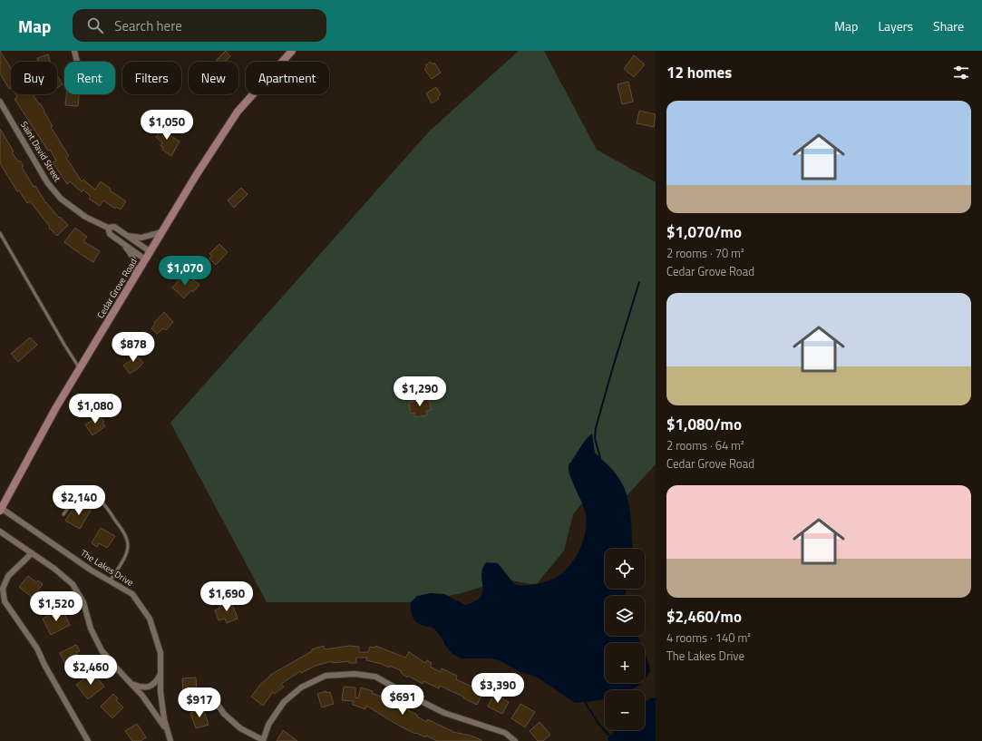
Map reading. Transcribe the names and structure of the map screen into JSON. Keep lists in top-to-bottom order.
{
  "streets": {
    "main road": ["Cedar Grove Road"],
    "street": ["Saint David Street", "The Lakes Drive"]
  },
  "crossings": [
    ["Saint David Street", "Cedar Grove Road"],
    ["Cedar Grove Road", "The Lakes Drive"]
  ],
  "page": {
    "header": "Map",
    "search": "Search here",
    "nav": ["Map", "Layers", "Share"],
    "heading": "12 homes",
    "chip": [
      "Buy",
      "Rent",
      "Filters",
      "New",
      "Apartment"
    ],
    "list": [
      {
        "name": "$1,070/mo",
        "note": "2 rooms · 70 m² · Cedar Grove Road"
      },
      {
        "name": "$1,080/mo",
        "note": "2 rooms · 64 m² · Cedar Grove Road"
      },
      {
        "name": "$2,460/mo",
        "note": "4 rooms · 140 m² · The Lakes Drive"
      }
    ],
    "price": [
      "$1,050",
      "$1,070",
      "$878",
      "$1,290",
      "$1,080",
      "$2,140",
      "$1,690",
      "$1,520",
      "$2,460",
      "$3,390",
      "$691",
      "$917"
    ],
    "map_buttons": ["+", "−"]
  }
}
